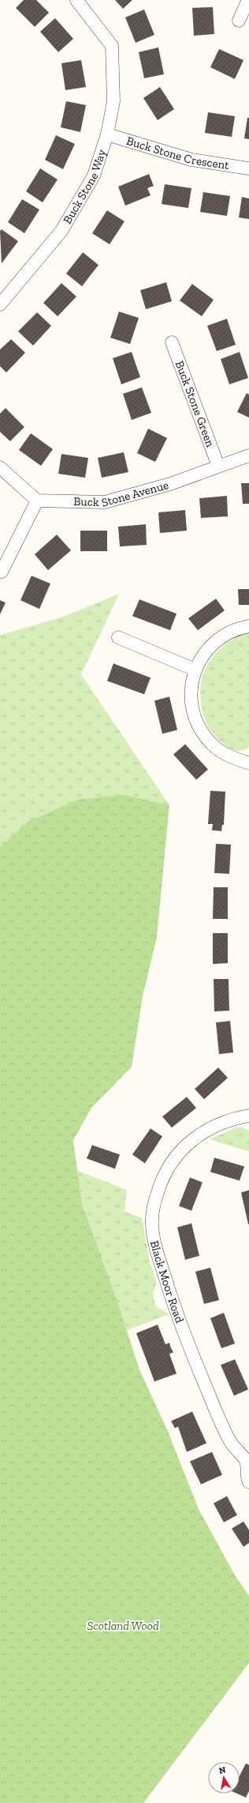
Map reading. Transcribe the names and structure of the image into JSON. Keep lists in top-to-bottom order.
{
  "streets": {
    "street": [
      "Buck Stone Crescent",
      "Buck Stone Way",
      "Buck Stone Green",
      "Buck Stone Avenue",
      "Black Moor Road"
    ]
  },
  "crossings": [
    ["Buck Stone Crescent", "Buck Stone Way"],
    ["Buck Stone Green", "Buck Stone Avenue"]
  ],
  "parks": ["Scotland Wood"],
  "north": "top"
}
